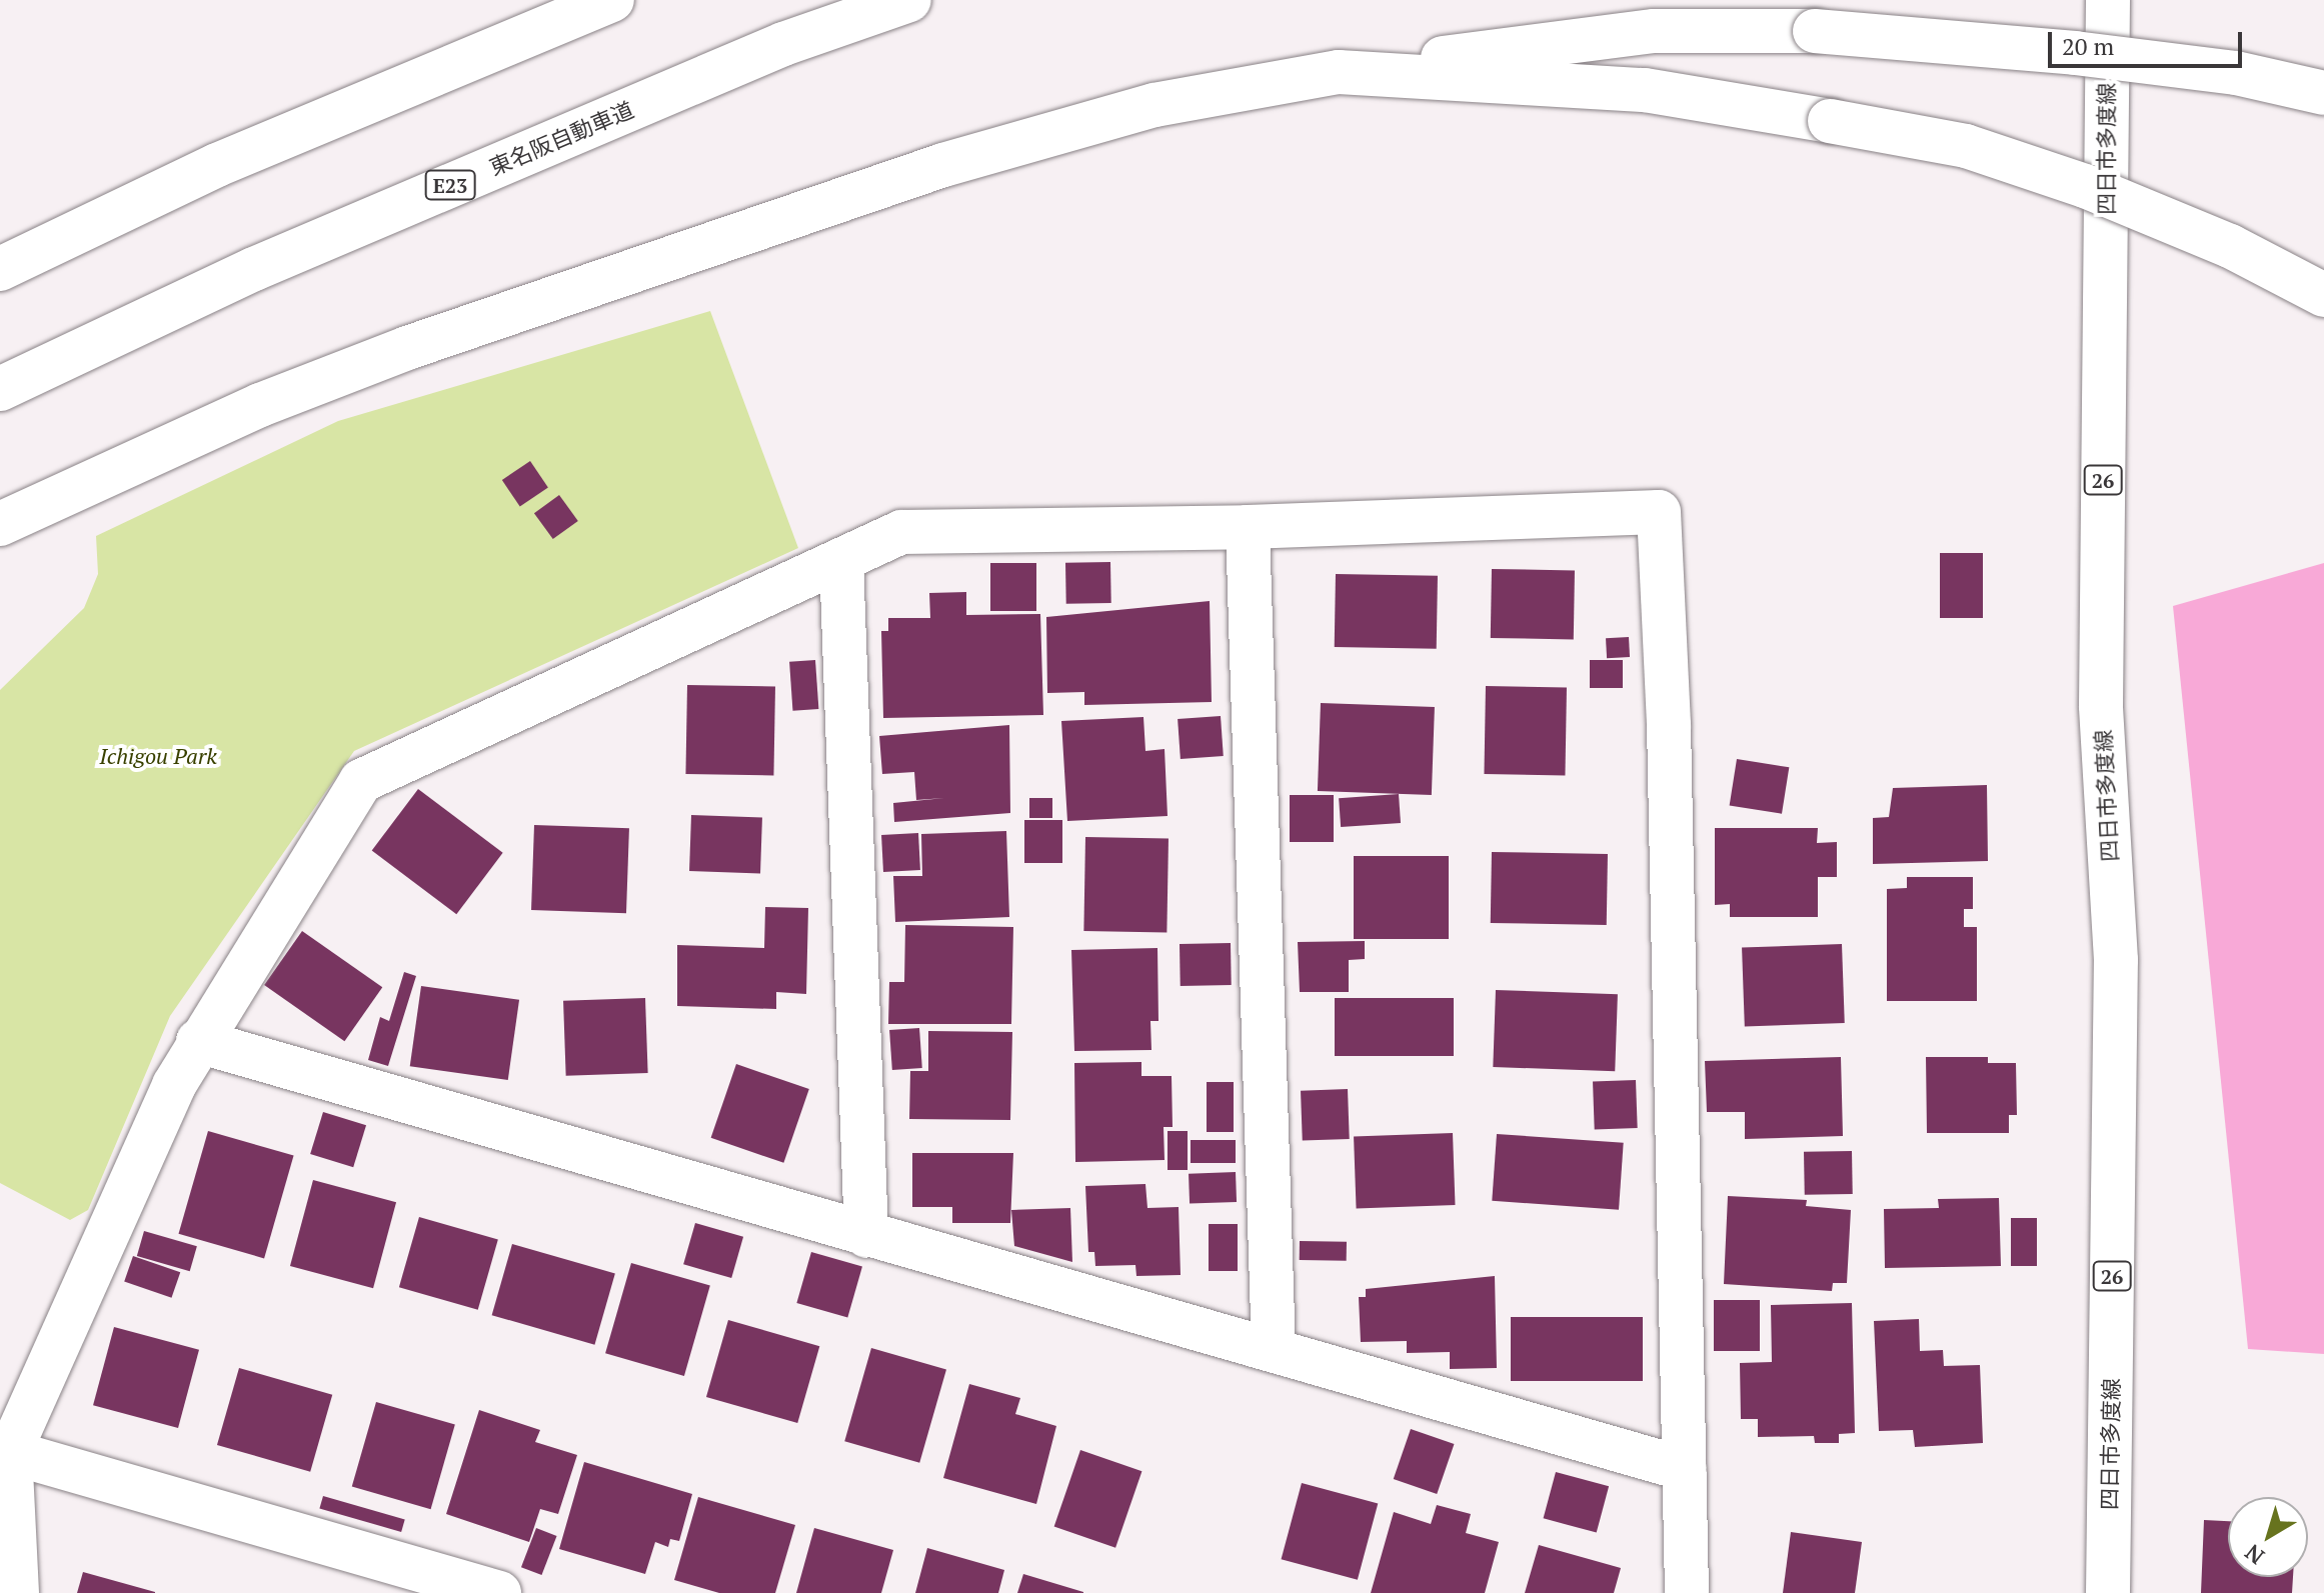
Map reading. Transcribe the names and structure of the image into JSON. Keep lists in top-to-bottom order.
{
  "streets": {
    "main road": [
      "東名阪自動車道",
      "四日市多度線",
      "E23",
      "26"
    ]
  },
  "parks": ["Ichigou Park"],
  "scale_bar": "20 m",
  "north": "bottom left"
}
